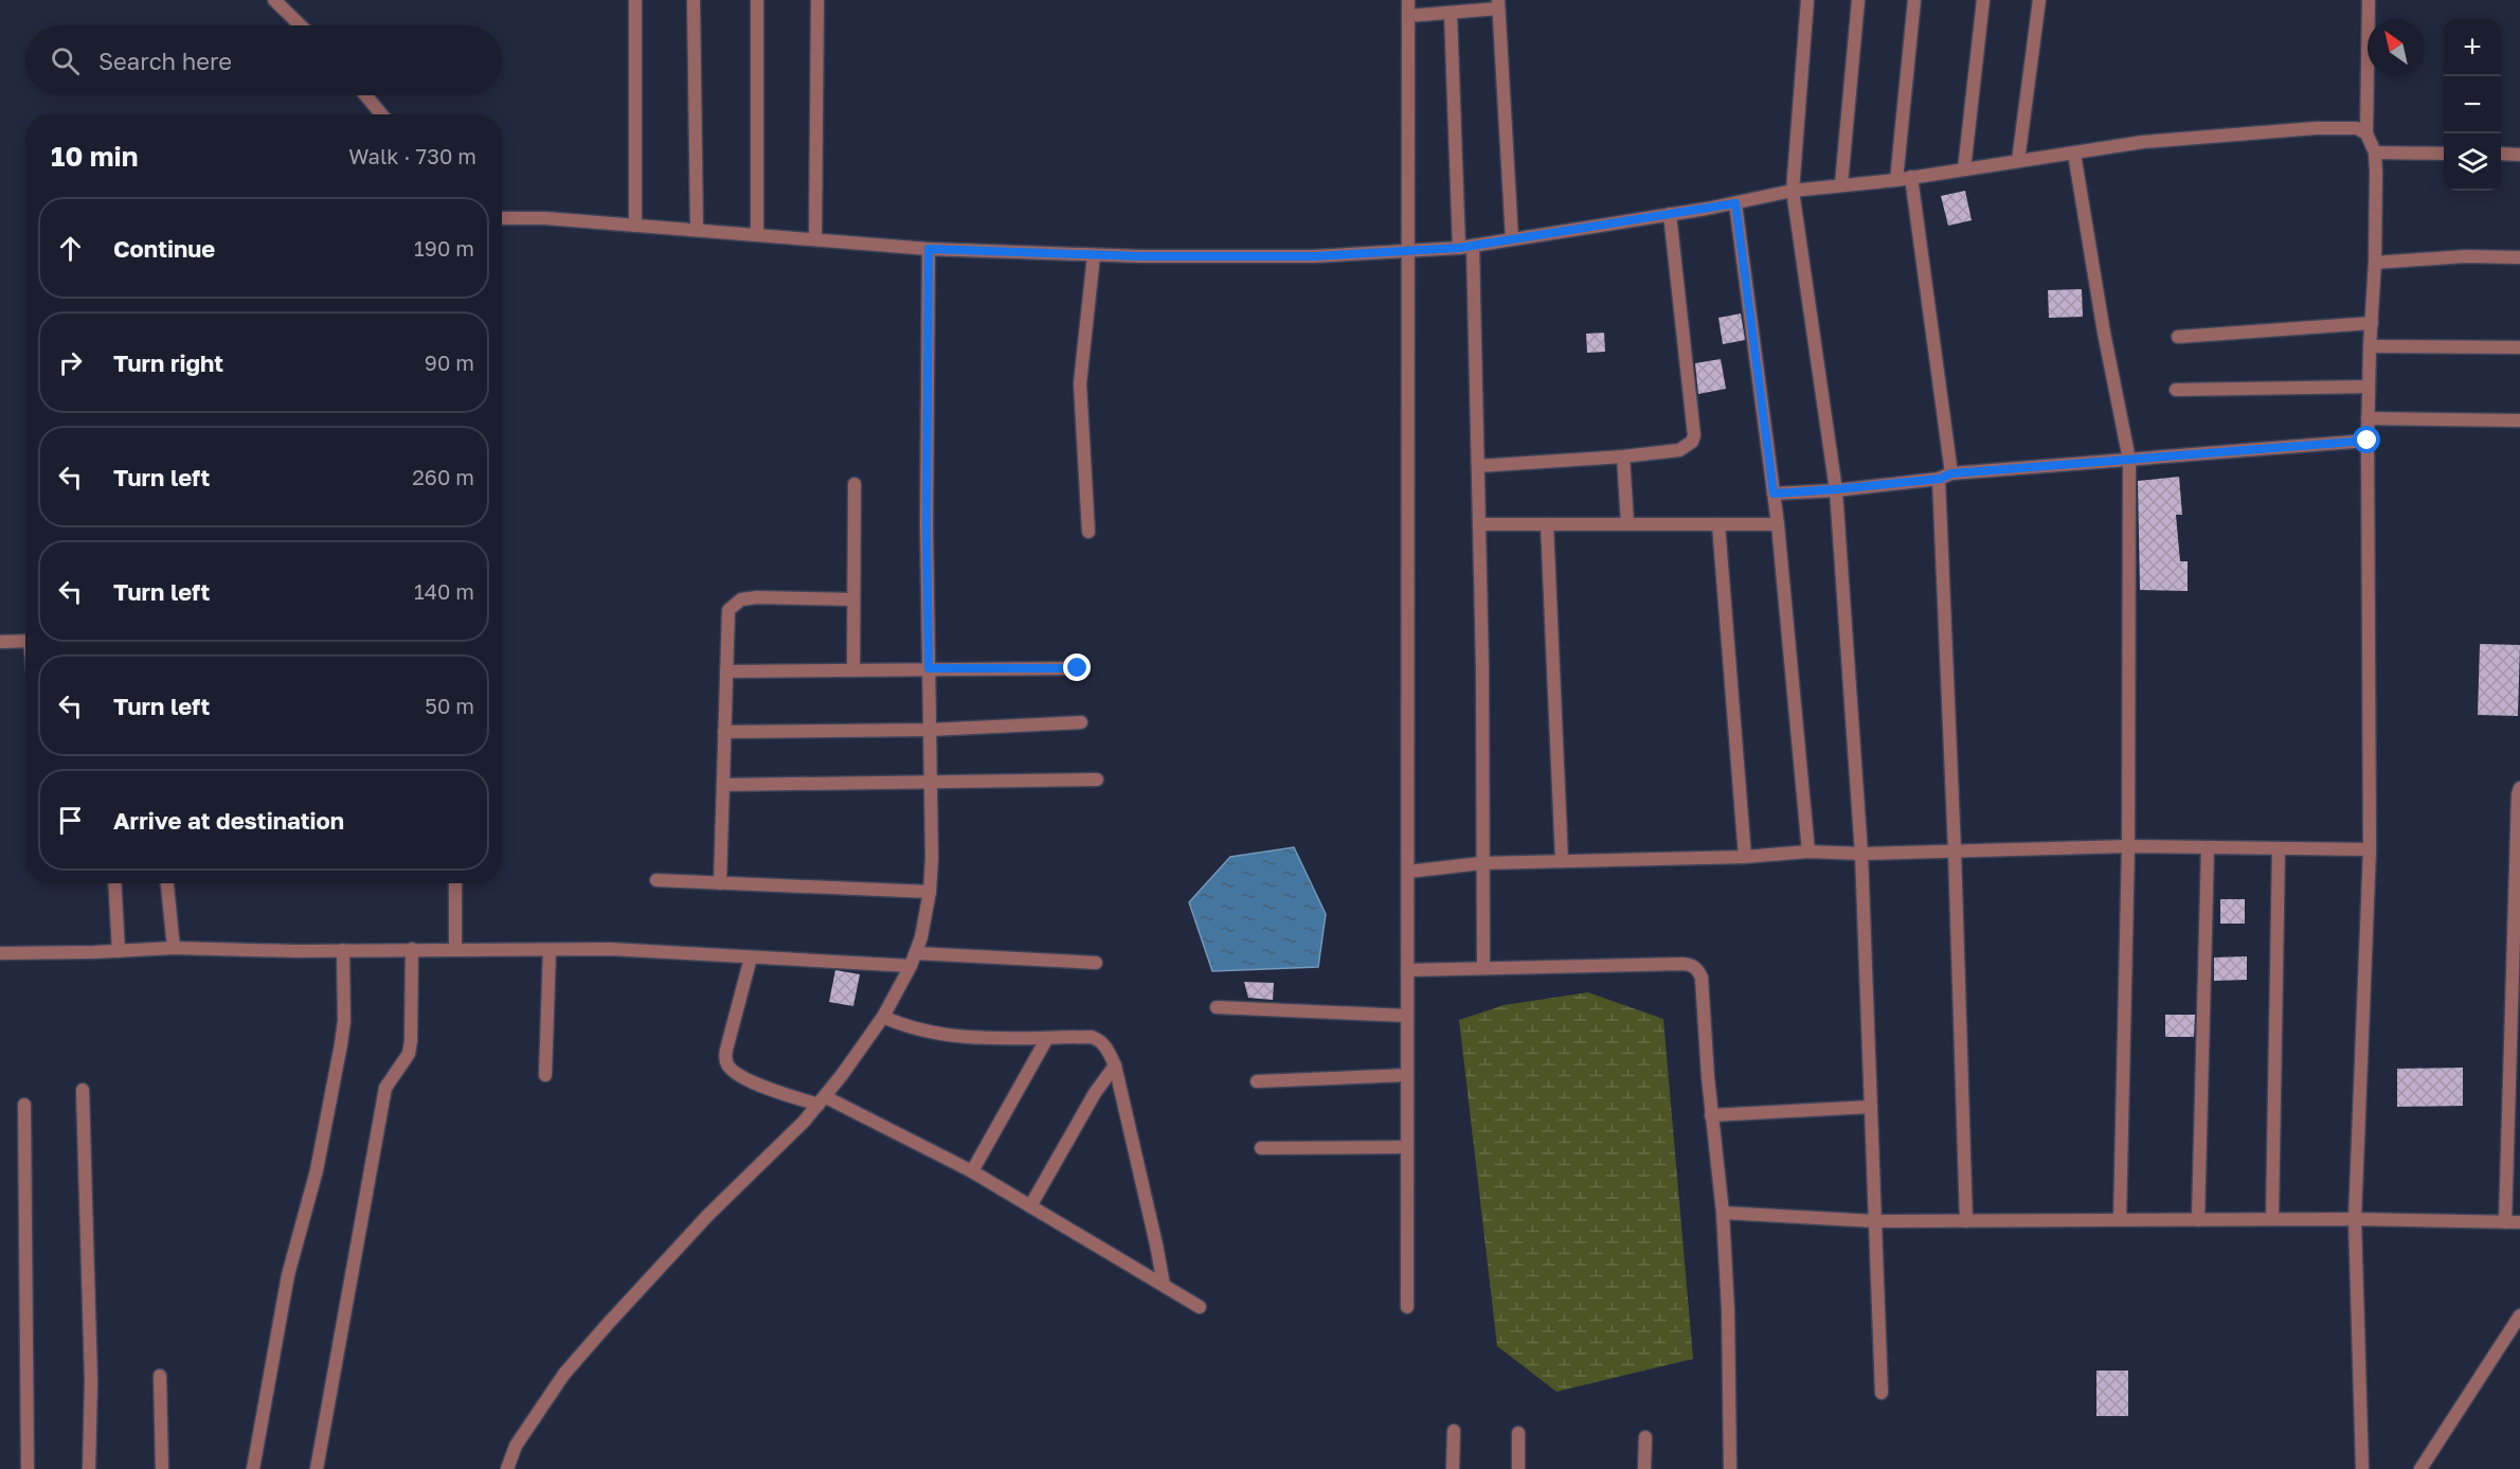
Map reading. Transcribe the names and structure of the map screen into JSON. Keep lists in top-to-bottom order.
{
  "north": "top left",
  "page": {
    "map_buttons": ["+", "−"],
    "search": "Search here",
    "heading": ["10 min", "Walk · 730 m"],
    "list": [
      ["Continue", "190 m"],
      ["Turn right", "90 m"],
      ["Turn left", "260 m"],
      ["Turn left", "140 m"],
      ["Turn left", "50 m"],
      "Arrive at destination"
    ]
  }
}
